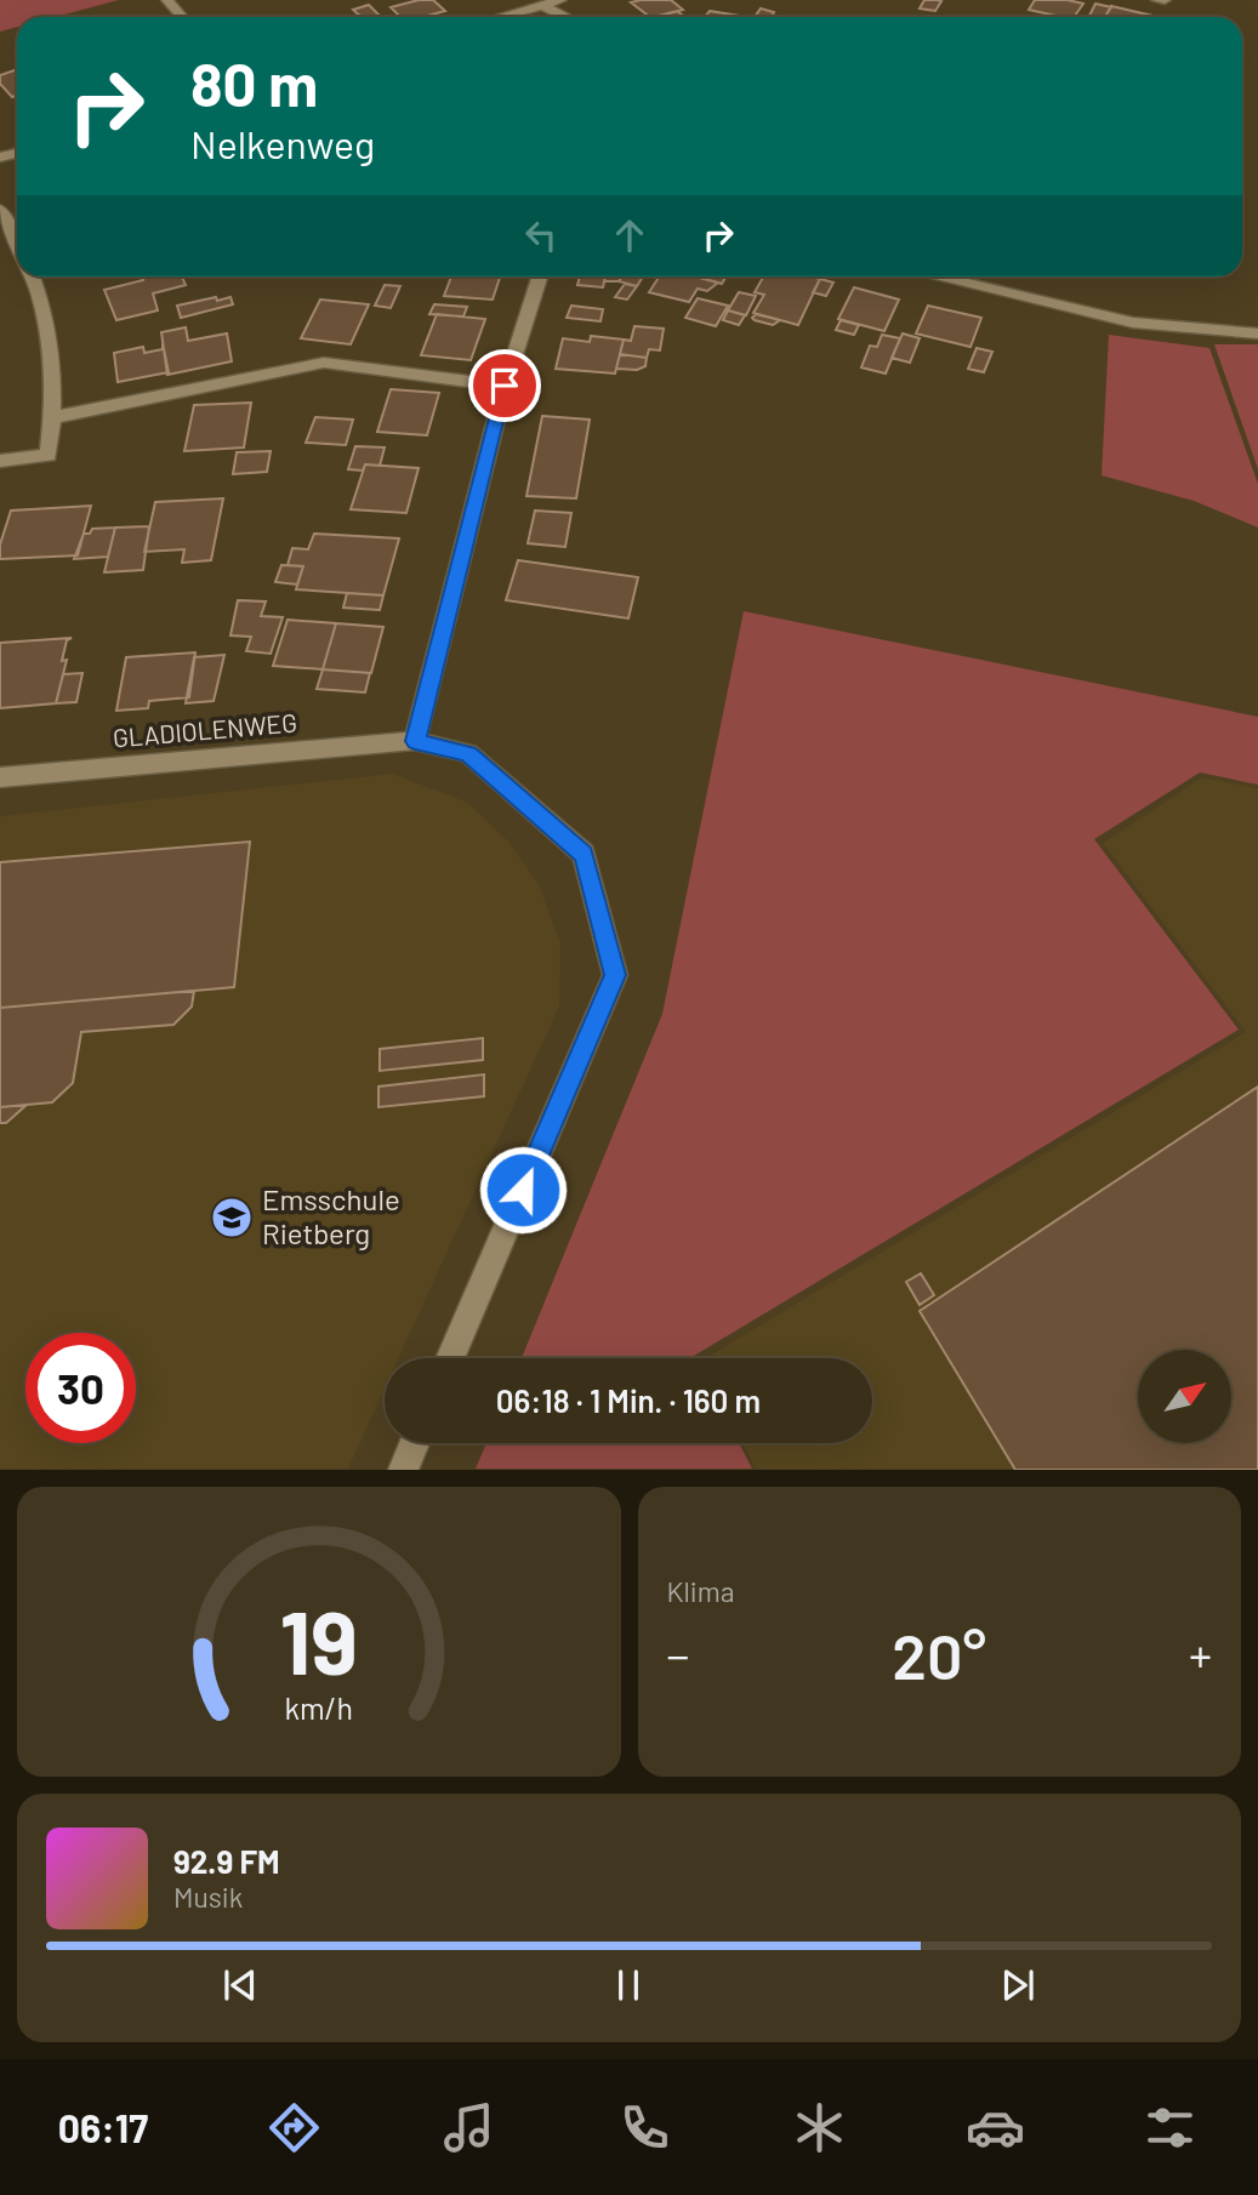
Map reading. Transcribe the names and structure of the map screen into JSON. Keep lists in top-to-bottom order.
{
  "streets": {
    "street": ["GLADIOLENWEG"]
  },
  "places": {
    "school or university": ["Emsschule Rietberg"]
  },
  "north": "top right",
  "page": {
    "turn": ["80 m", "Nelkenweg"],
    "limit": "30",
    "trip": "06:18 · 1 Min. · 160 m",
    "tile": "Klima",
    "heat": ["−", "20°", "+"],
    "song": ["92.9 FM", "Musik"],
    "tabs": "06:17",
    "gauge": ["19", "km/h"]
  }
}
